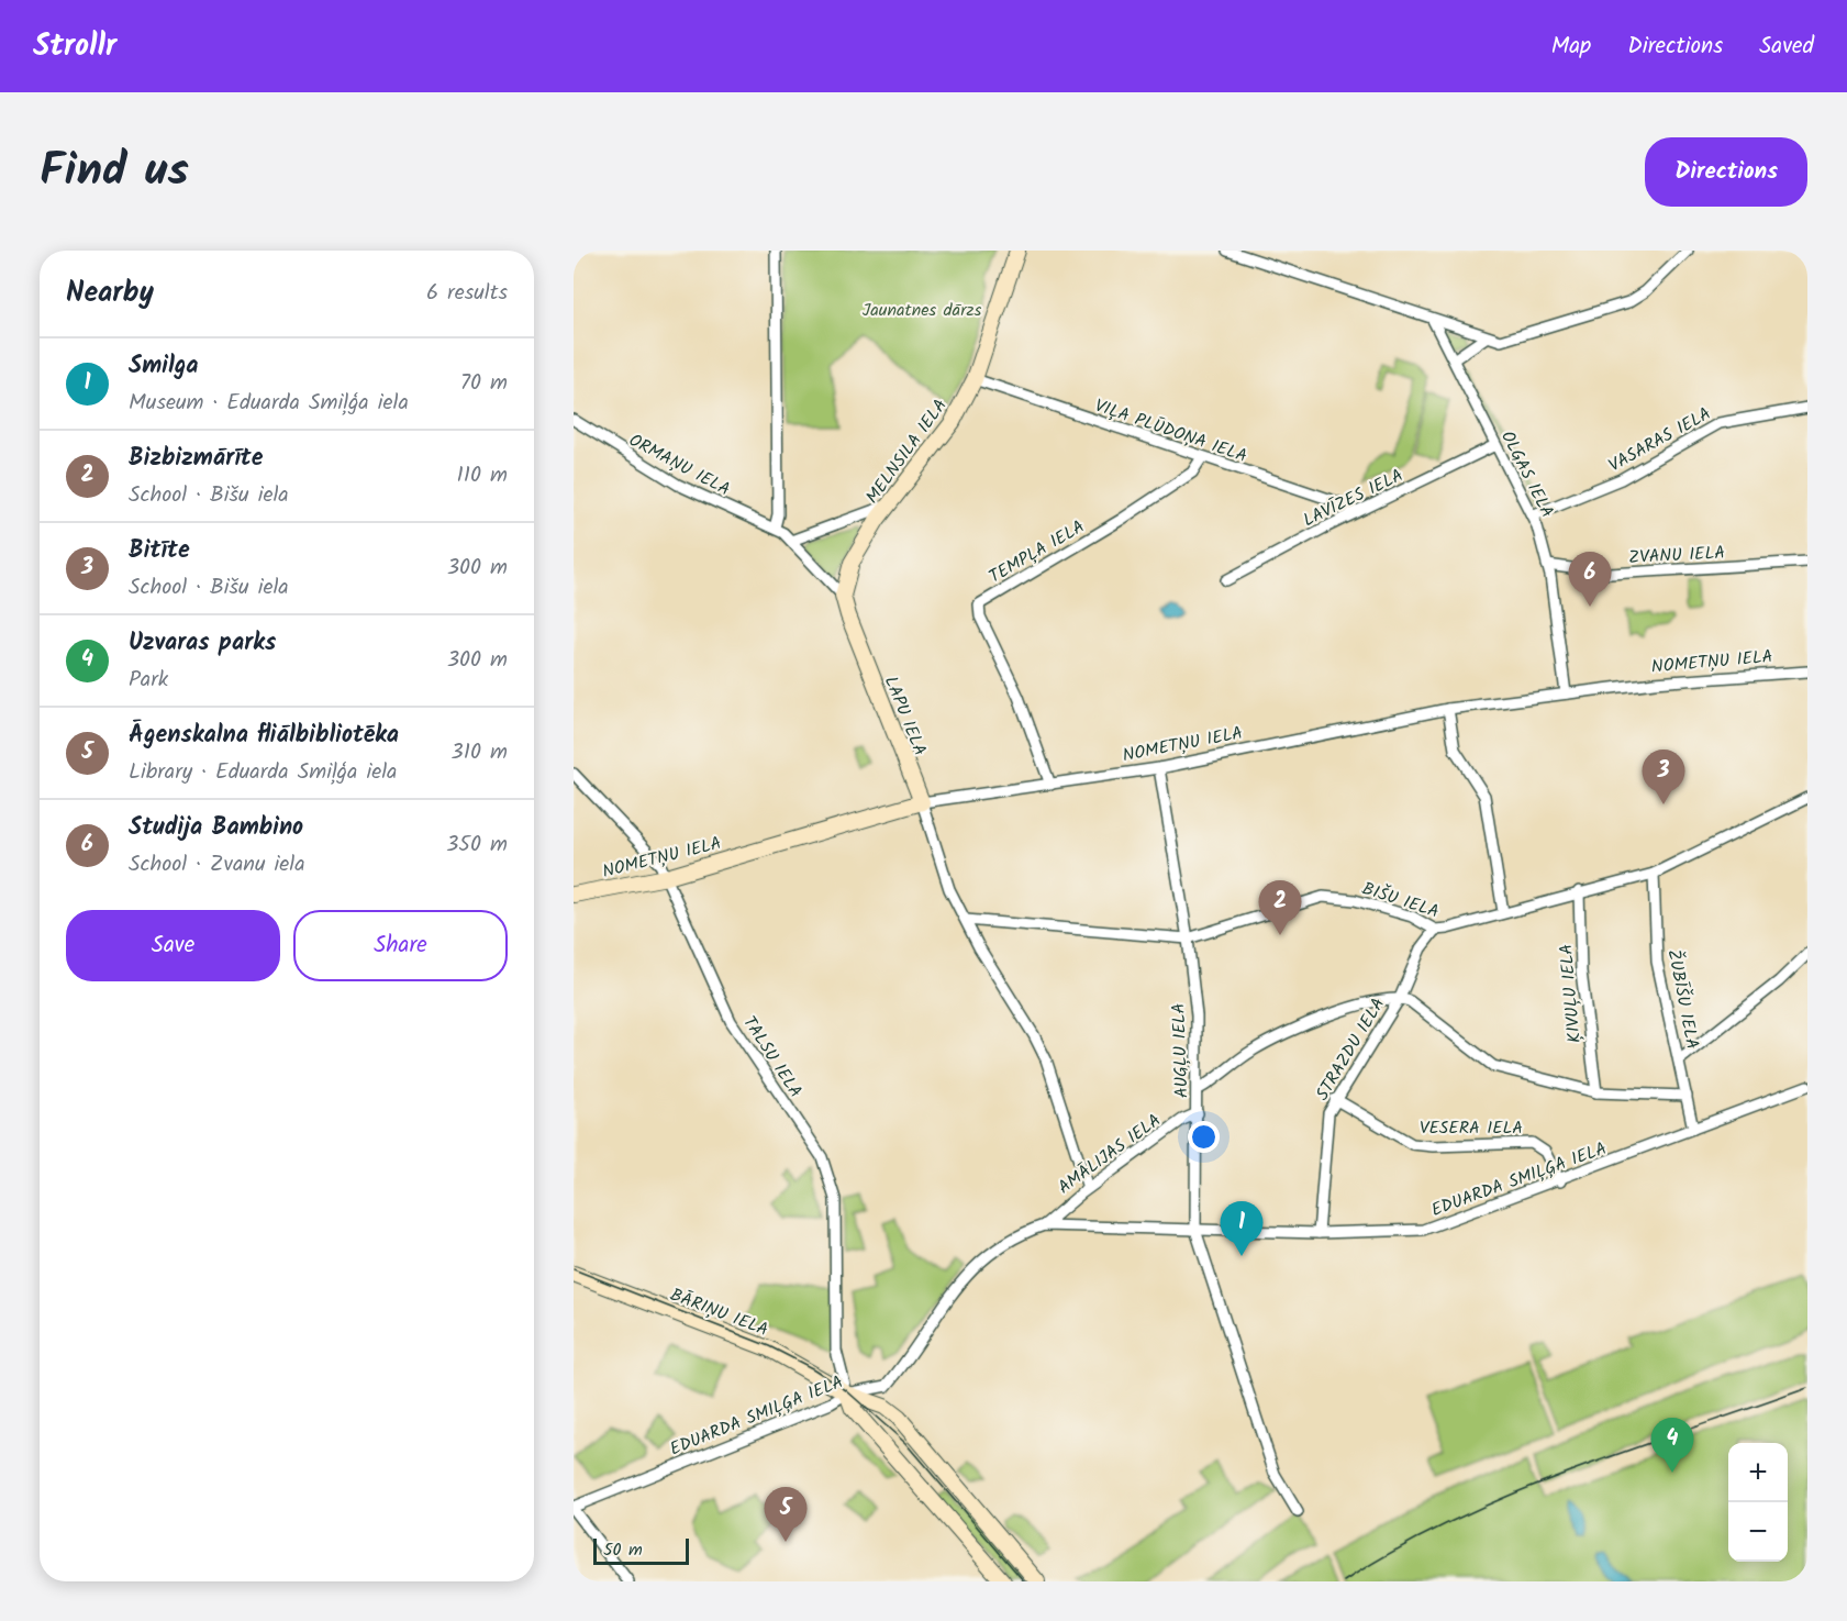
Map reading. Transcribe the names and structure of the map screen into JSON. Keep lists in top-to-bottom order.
{
  "streets": {
    "street": [
      "VIĻA PLŪDOŅA IELA",
      "VASARAS IELA",
      "MELNSILA IELA",
      "ORMAŅU IELA",
      "OLGAS IELA",
      "LAVĪZES IELA",
      "TEMPĻA IELA",
      "ZVANU IELA",
      "NOMETŅU IELA",
      "LAPU IELA",
      "BIŠU IELA",
      "ĶIVUĻU IELA",
      "ŽUBĪŠU IELA",
      "STRAZDU IELA",
      "AUGĻU IELA",
      "TALSU IELA",
      "VESERA IELA",
      "AMĀLIJAS IELA",
      "EDUARDA SMIĻĢA IELA",
      "BĀRIŅU IELA"
    ]
  },
  "crossings": [
    ["VIĻA PLŪDOŅA IELA", "MELNSILA IELA"],
    ["VIĻA PLŪDOŅA IELA", "LAVĪZES IELA"],
    ["VIĻA PLŪDOŅA IELA", "TEMPĻA IELA"],
    ["VASARAS IELA", "OLGAS IELA"],
    ["MELNSILA IELA", "LAPU IELA"],
    ["ORMAŅU IELA", "LAPU IELA"],
    ["OLGAS IELA", "LAVĪZES IELA"],
    ["OLGAS IELA", "ZVANU IELA"],
    ["OLGAS IELA", "NOMETŅU IELA"],
    ["TEMPĻA IELA", "NOMETŅU IELA"],
    ["NOMETŅU IELA", "LAPU IELA"],
    ["NOMETŅU IELA", "AUGĻU IELA"],
    ["NOMETŅU IELA", "TALSU IELA"],
    ["LAPU IELA", "BIŠU IELA"],
    ["LAPU IELA", "AMĀLIJAS IELA"],
    ["BIŠU IELA", "ĶIVUĻU IELA"],
    ["BIŠU IELA", "ŽUBĪŠU IELA"],
    ["BIŠU IELA", "STRAZDU IELA"],
    ["BIŠU IELA", "AUGĻU IELA"],
    ["ŽUBĪŠU IELA", "EDUARDA SMIĻĢA IELA"],
    ["STRAZDU IELA", "VESERA IELA"],
    ["STRAZDU IELA", "EDUARDA SMIĻĢA IELA"],
    ["AUGĻU IELA", "AMĀLIJAS IELA"],
    ["AUGĻU IELA", "EDUARDA SMIĻĢA IELA"],
    ["TALSU IELA", "EDUARDA SMIĻĢA IELA"],
    ["TALSU IELA", "BĀRIŅU IELA"],
    ["VESERA IELA", "EDUARDA SMIĻĢA IELA"],
    ["AMĀLIJAS IELA", "EDUARDA SMIĻĢA IELA"],
    ["EDUARDA SMIĻĢA IELA", "BĀRIŅU IELA"]
  ],
  "parks": ["Jaunatnes dārzs"],
  "scale_bar": "50 m",
  "page": {
    "header": "Strollr",
    "nav": ["Map", "Directions", "Saved"],
    "title": "Find us",
    "buttons": [
      "Directions",
      ["Save", "Share"]
    ],
    "heading": ["Nearby", "6 results"],
    "list": [
      {
        "mark": "1",
        "name": "Smilga",
        "note": "Museum · Eduarda Smiļģa iela",
        "value": "70 m"
      },
      {
        "mark": "2",
        "name": "Bizbizmārīte",
        "note": "School · Bišu iela",
        "value": "110 m"
      },
      {
        "mark": "3",
        "name": "Bitīte",
        "note": "School · Bišu iela",
        "value": "300 m"
      },
      {
        "mark": "4",
        "name": "Uzvaras parks",
        "note": "Park",
        "value": "300 m"
      },
      {
        "mark": "5",
        "name": "Āgenskalna fliālbibliotēka",
        "note": "Library · Eduarda Smiļģa iela",
        "value": "310 m"
      },
      {
        "mark": "6",
        "name": "Studija Bambino",
        "note": "School · Zvanu iela",
        "value": "350 m"
      }
    ],
    "pins": [
      "6",
      "3",
      "2",
      "1",
      "4",
      "5"
    ],
    "map_buttons": ["+", "−"],
    "scale": "50 m"
  }
}
